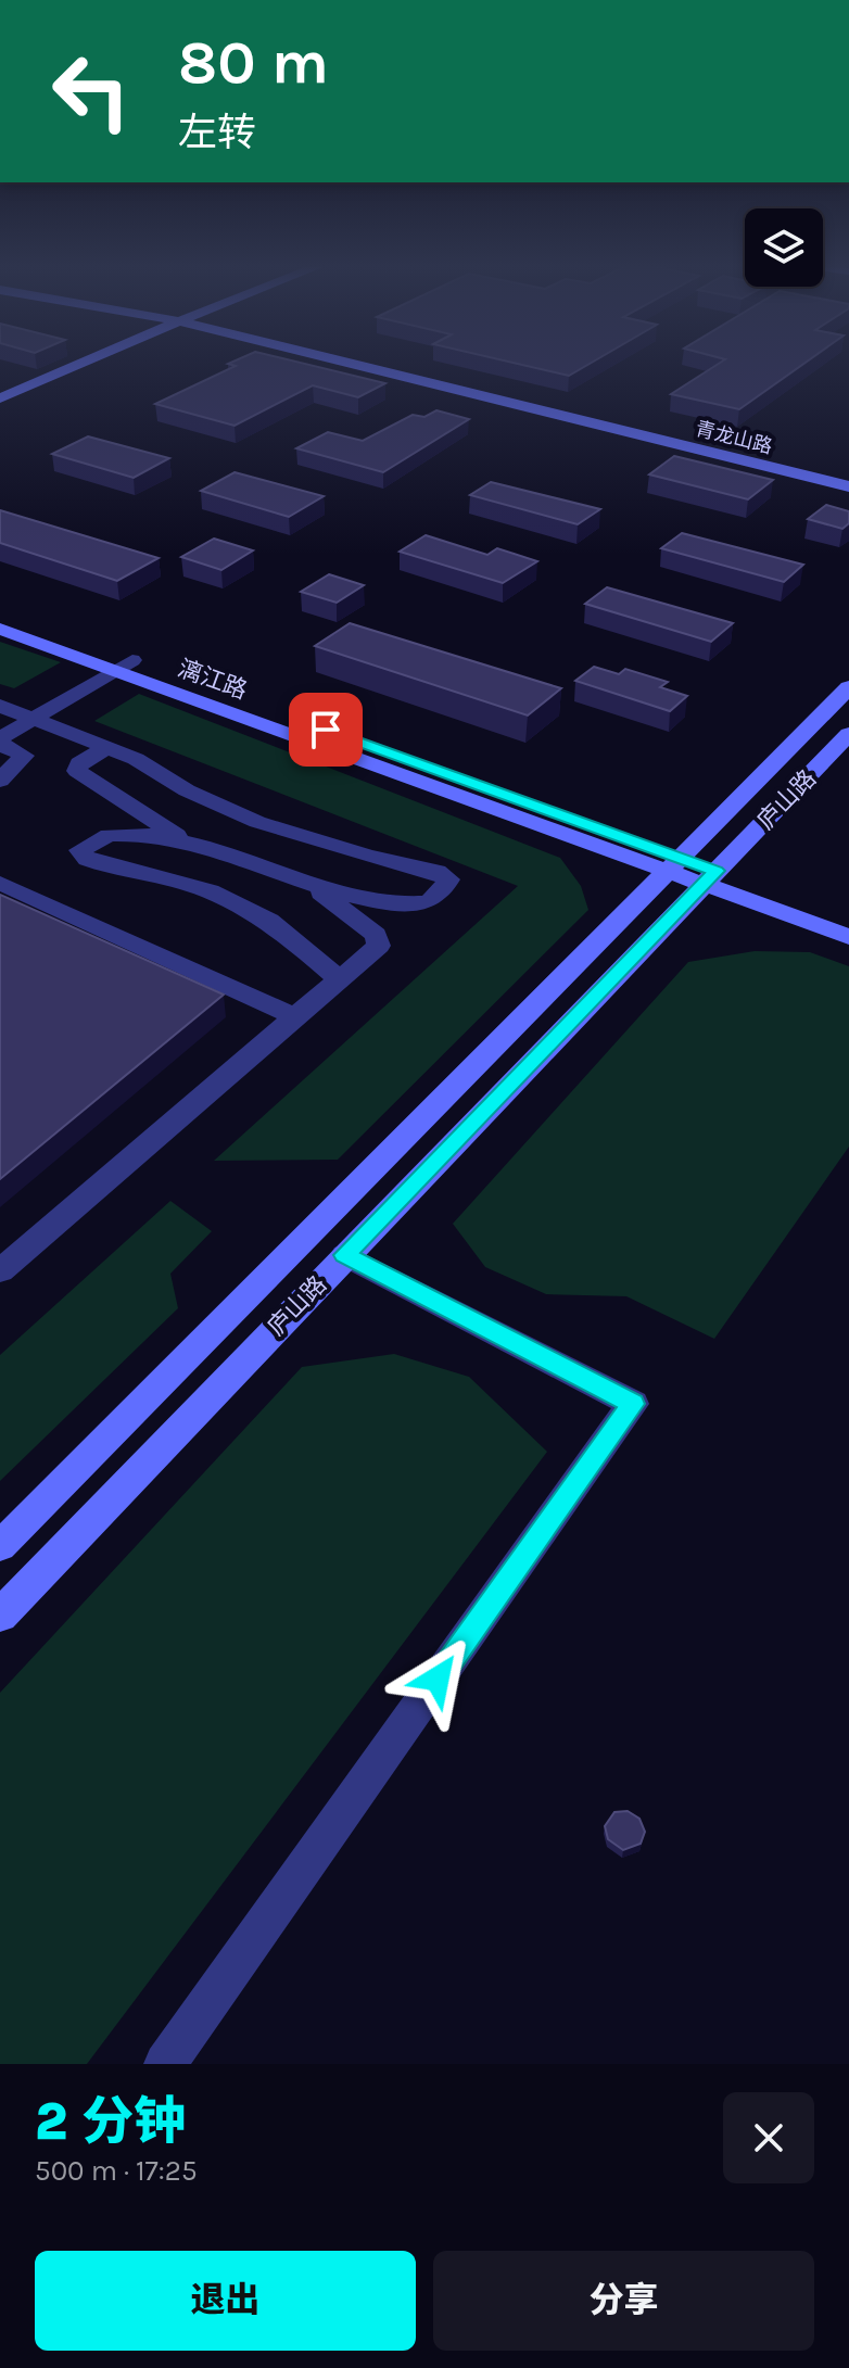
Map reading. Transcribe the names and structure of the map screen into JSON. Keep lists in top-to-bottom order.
{
  "streets": {
    "street": ["青龙山路", "漓江路", "庐山路"]
  },
  "crossings": [
    ["漓江路", "庐山路"]
  ],
  "page": {
    "turn": ["80 m", "左转"],
    "heading": ["2 分钟", "500 m · 17:25"],
    "buttons": ["退出", "分享"]
  }
}
